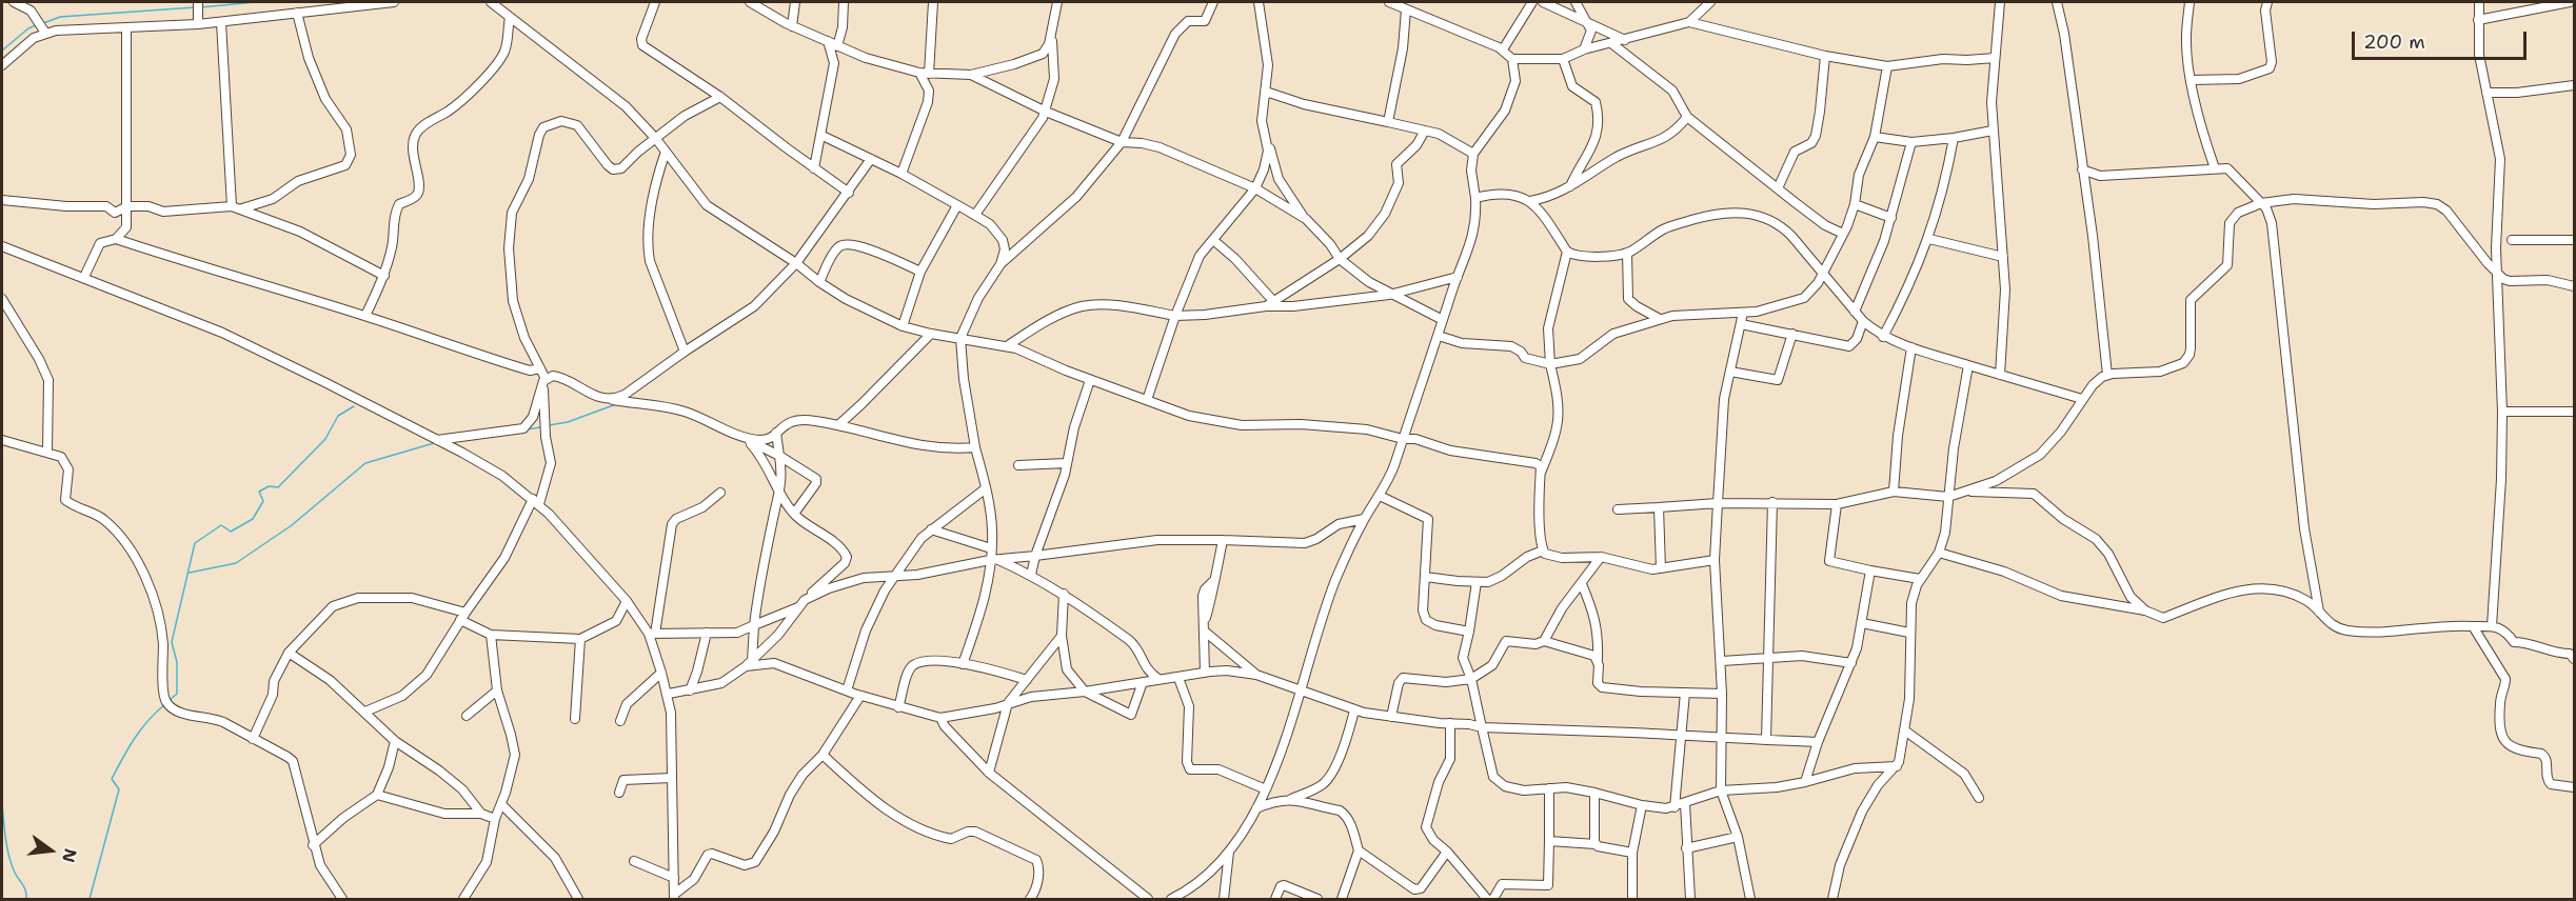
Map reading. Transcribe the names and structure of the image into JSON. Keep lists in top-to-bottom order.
{
  "scale_bar": "200 m",
  "north": "right"
}
